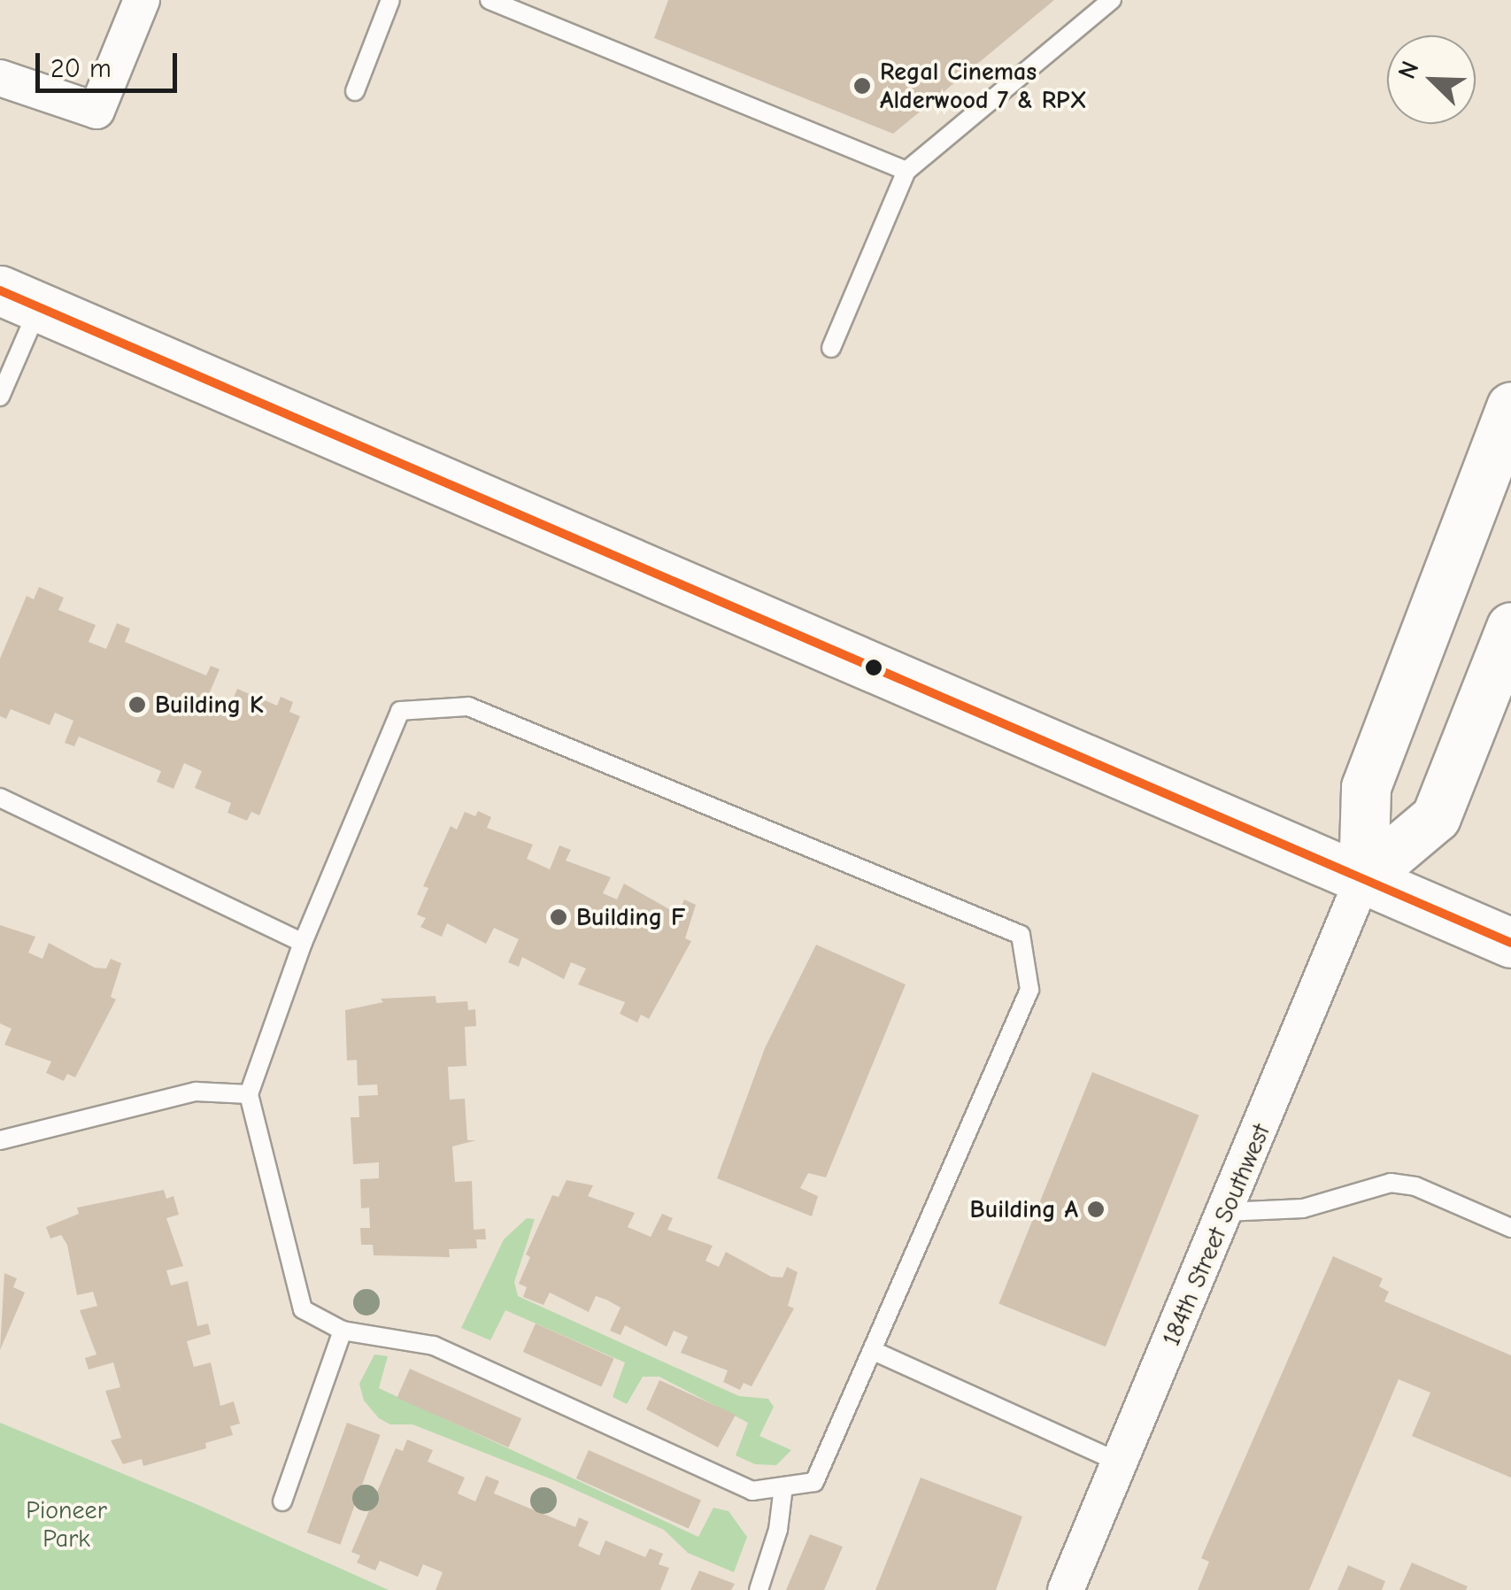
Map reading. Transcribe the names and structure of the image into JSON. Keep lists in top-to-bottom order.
{
  "streets": {
    "main road": ["184th Street Southwest"]
  },
  "parks": ["Pioneer Park"],
  "places": [
    "Regal Cinemas Alderwood 7 & RPX",
    "Building K",
    "Building F",
    "Building A"
  ],
  "scale_bar": "20 m",
  "north": "top left"
}
